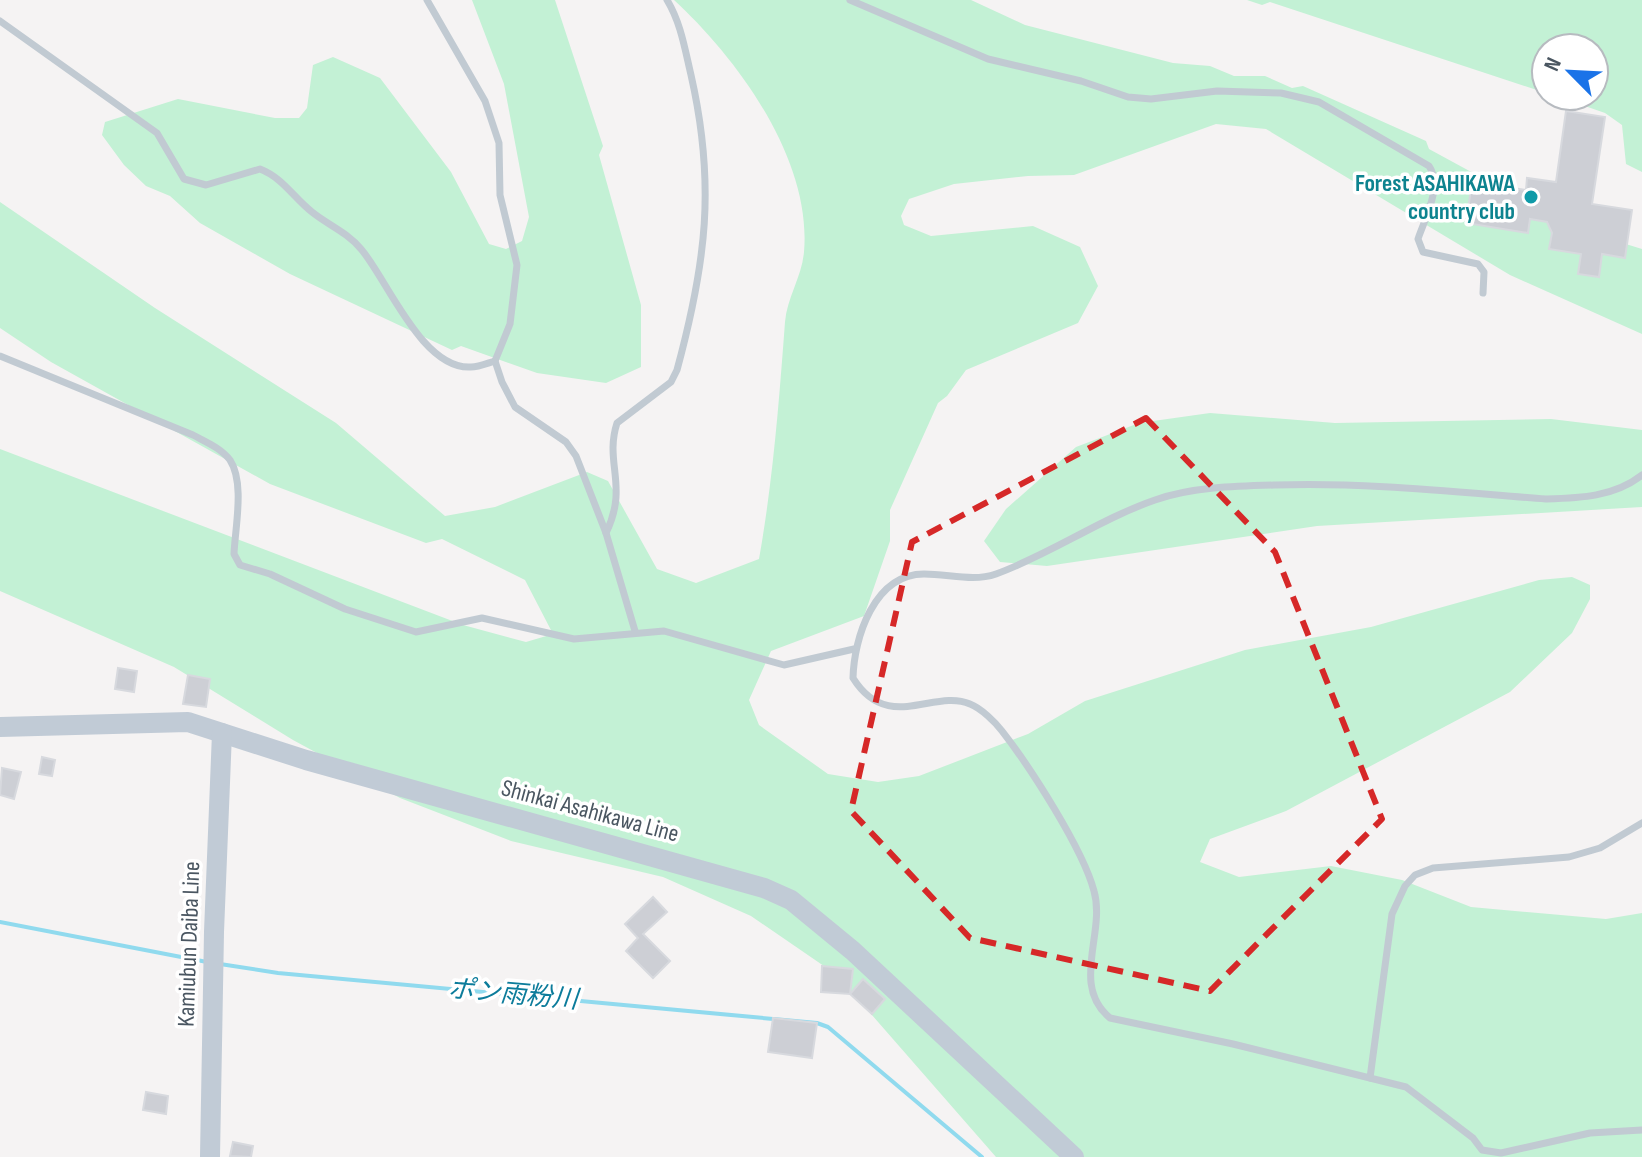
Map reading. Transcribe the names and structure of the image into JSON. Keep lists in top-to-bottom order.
{
  "streets": {
    "main road": ["Shinkai Asahikawa Line", "Kamiubun Daiba Line"]
  },
  "crossings": [
    ["Shinkai Asahikawa Line", "Kamiubun Daiba Line"]
  ],
  "water": ["ポン雨粉川"],
  "places": ["Forest ASAHIKAWA country club"],
  "north": "top left"
}
